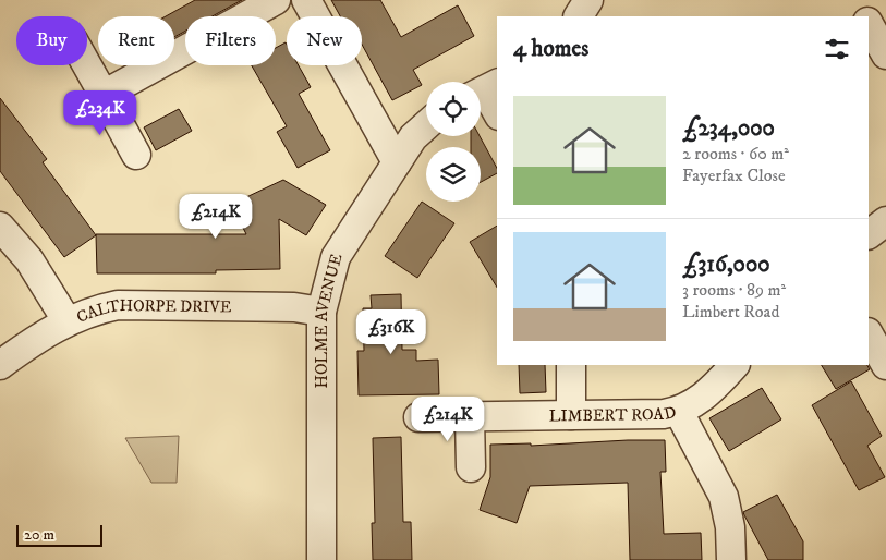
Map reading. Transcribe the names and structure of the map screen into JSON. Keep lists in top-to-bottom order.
{
  "streets": {
    "street": ["CALTHORPE DRIVE", "HOLME AVENUE", "LIMBERT ROAD"]
  },
  "crossings": [
    ["CALTHORPE DRIVE", "HOLME AVENUE"]
  ],
  "scale_bar": "20 m",
  "page": {
    "chip": [
      "Buy",
      "Rent",
      "Filters",
      "New"
    ],
    "heading": "4 homes",
    "list": [
      {
        "name": "£234,000",
        "note": "2 rooms · 60 m² · Fayerfax Close"
      },
      {
        "name": "£316,000",
        "note": "3 rooms · 89 m² · Limbert Road"
      }
    ],
    "price": [
      "£234K",
      "£214K",
      "£316K",
      "£214K"
    ],
    "scale": "20 m"
  }
}
